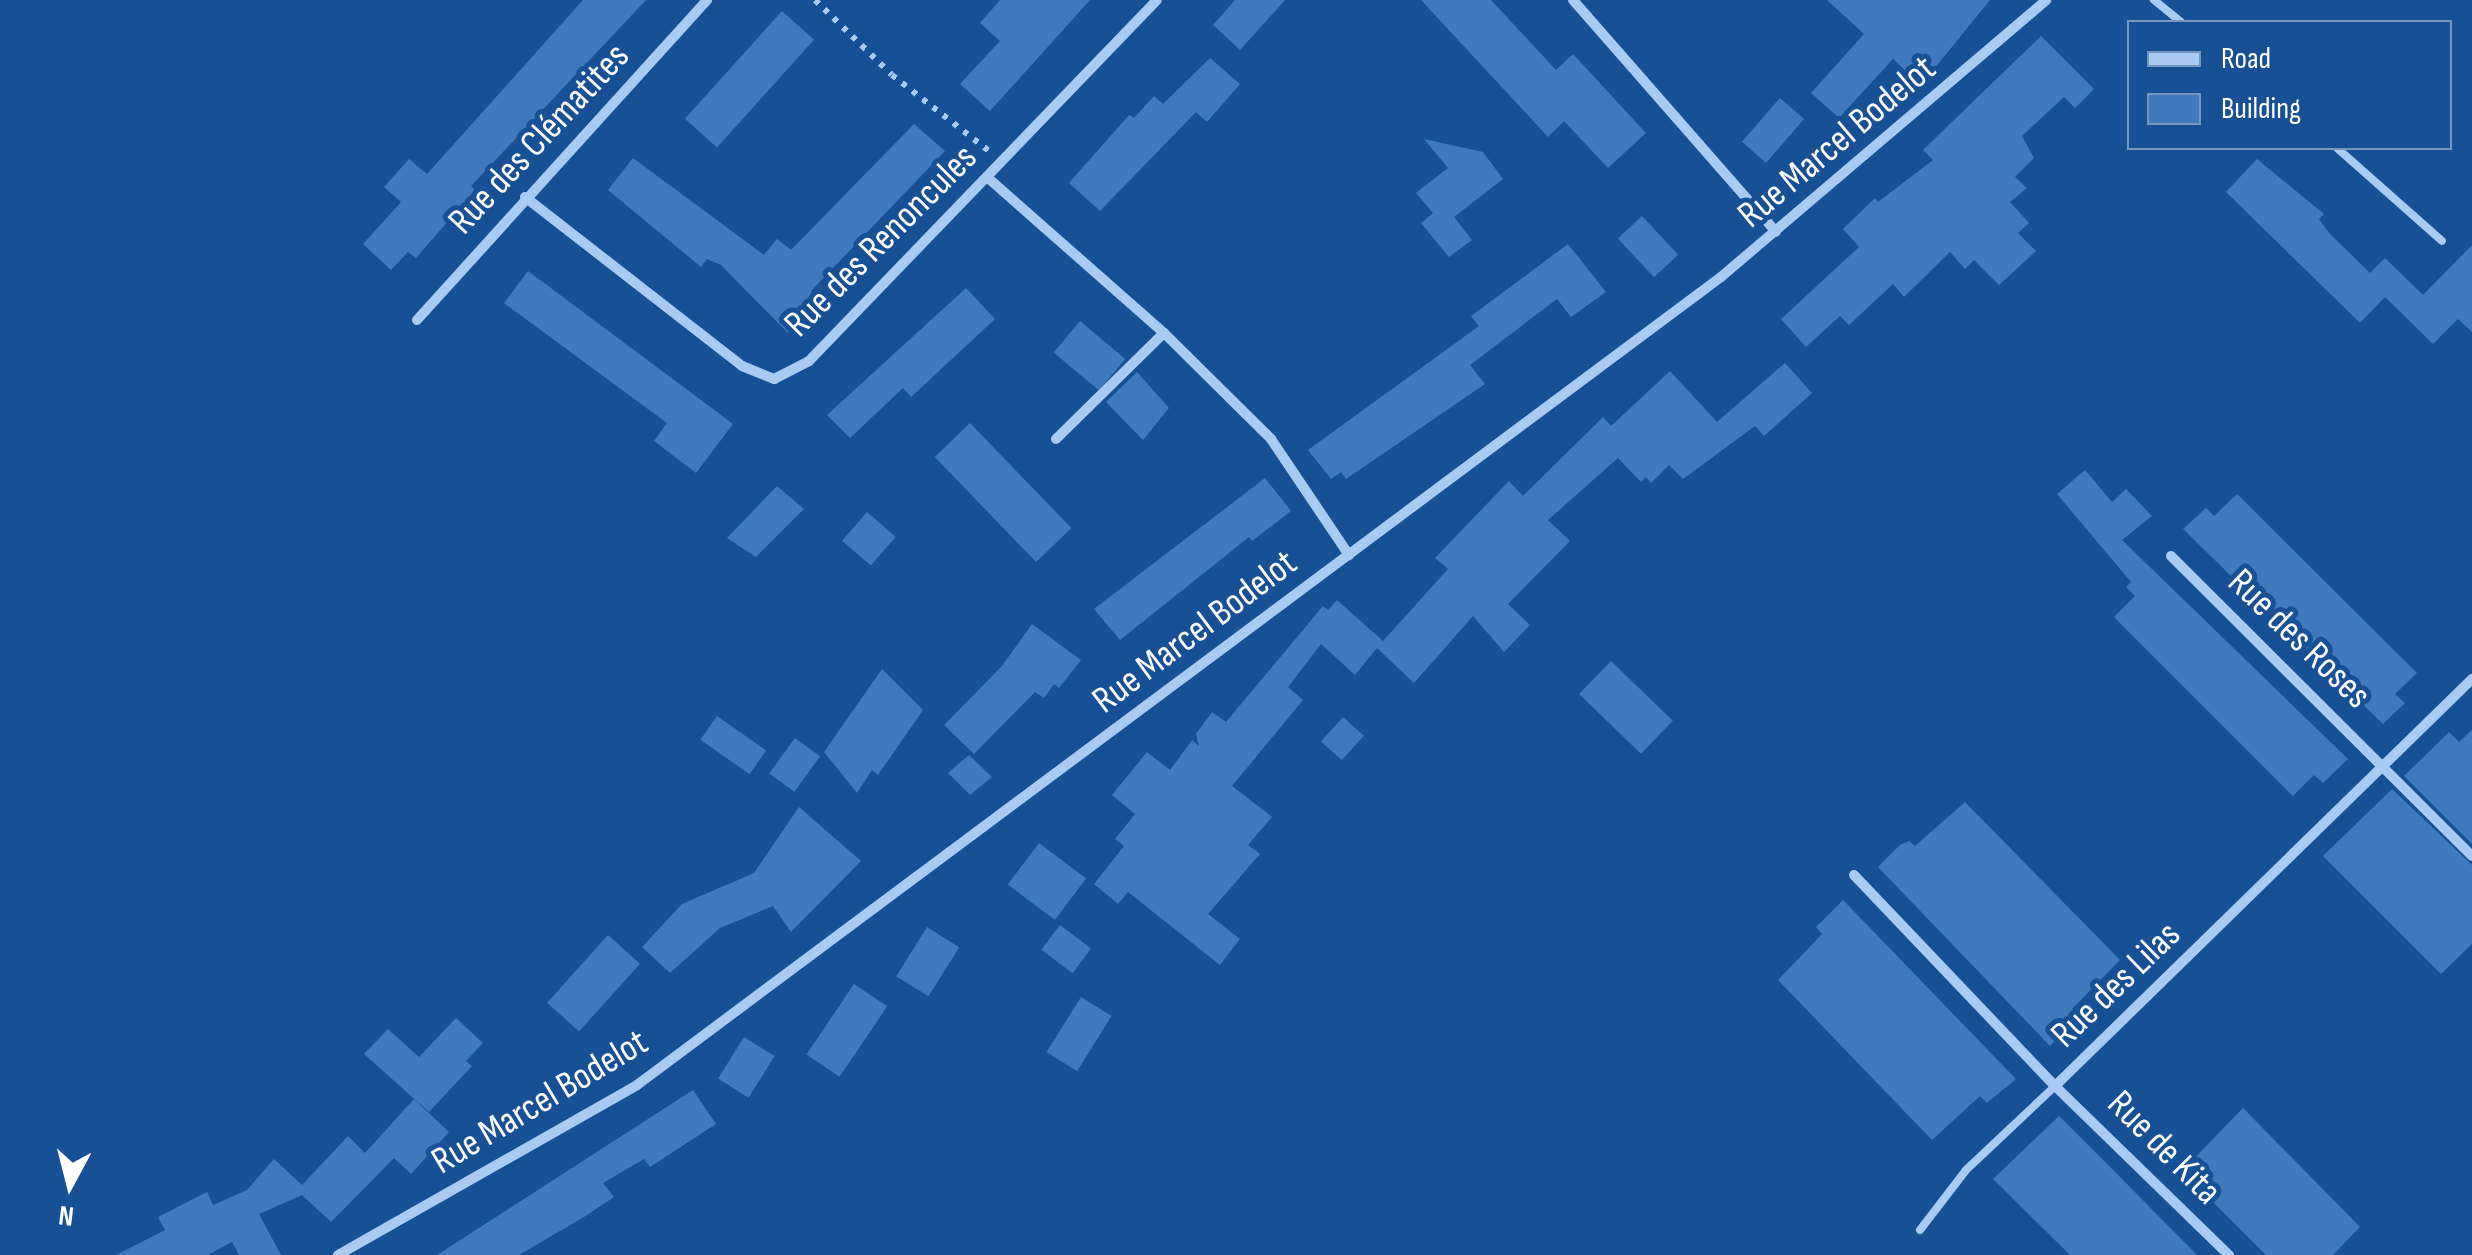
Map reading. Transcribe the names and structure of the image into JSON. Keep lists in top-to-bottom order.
{
  "streets": {
    "street": [
      "Rue des Clématites",
      "Rue Marcel Bodelot",
      "Rue des Renoncules",
      "Rue des Roses",
      "Rue des Lilas",
      "Rue de Kita"
    ]
  },
  "crossings": [
    ["Rue des Clématites", "Rue des Renoncules"],
    ["Rue des Roses", "Rue des Lilas"],
    ["Rue des Lilas", "Rue de Kita"]
  ],
  "legend": ["Road", "Building"],
  "north": "bottom"
}
